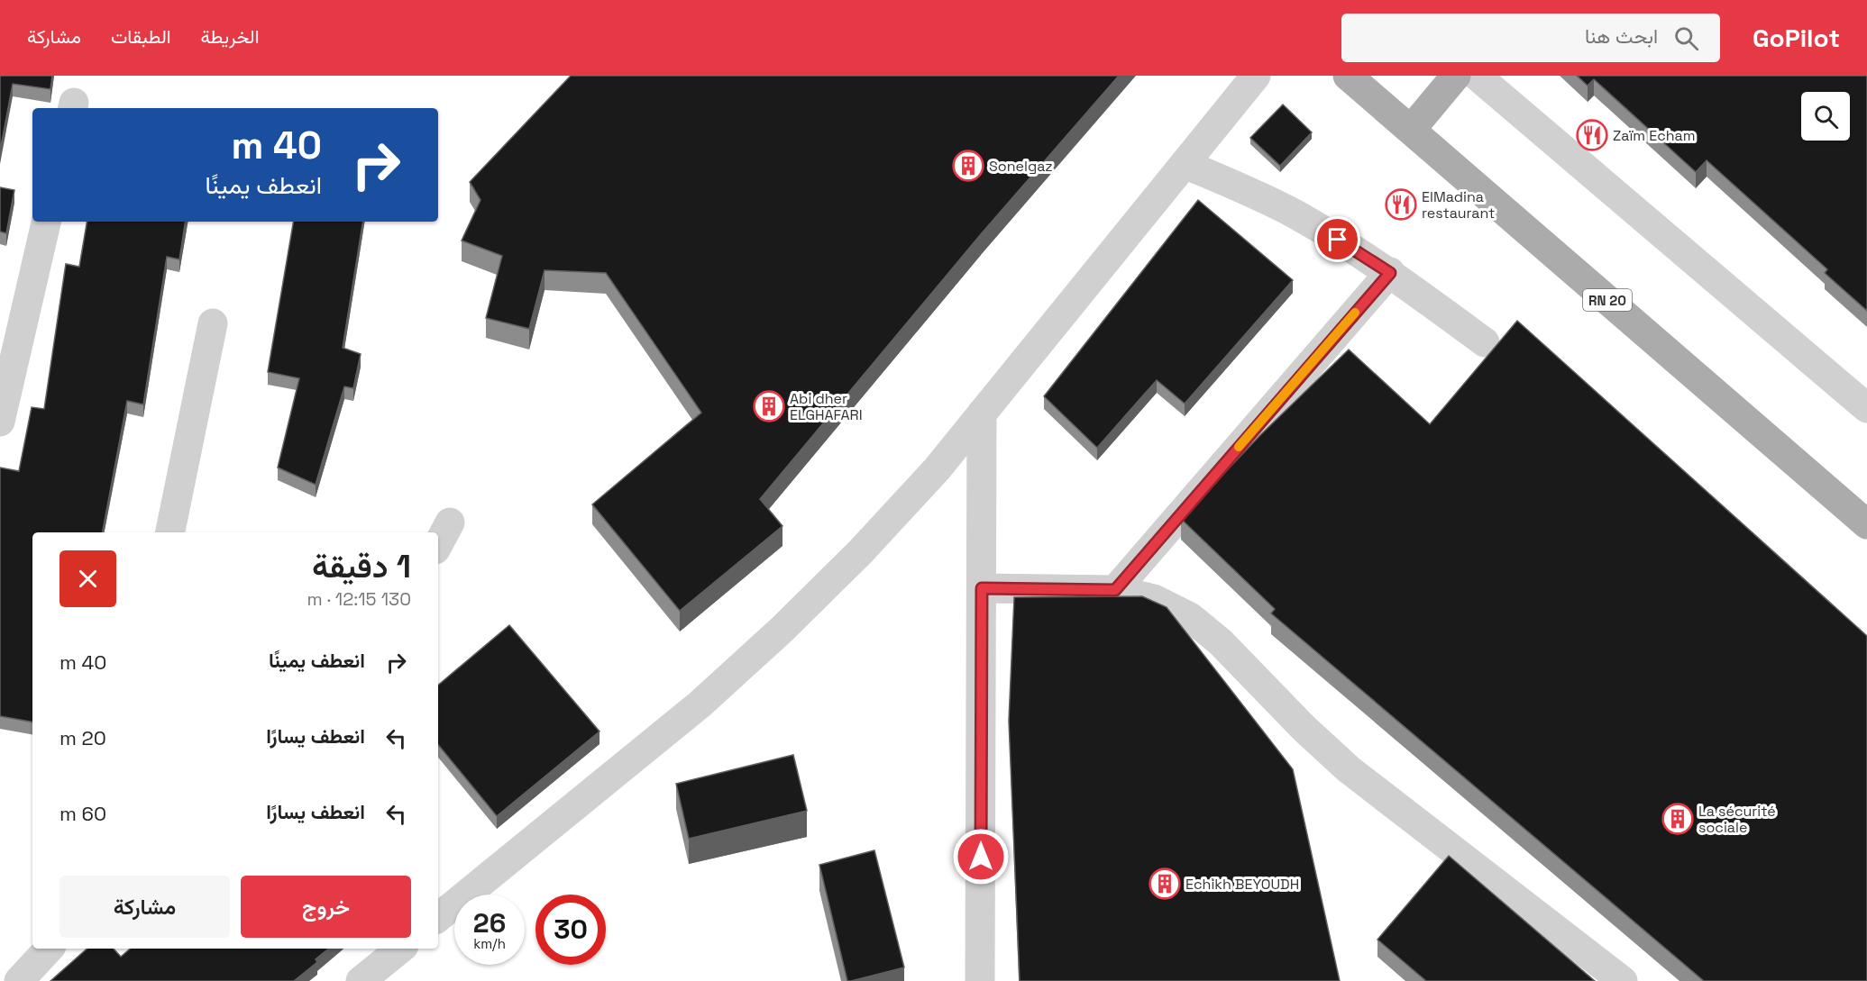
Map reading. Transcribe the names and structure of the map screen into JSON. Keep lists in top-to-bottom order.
{
  "streets": {
    "main road": ["RN 20"]
  },
  "places": {
    "restaurant": ["Zaïm Echam", "ElMadina restaurant"],
    "building": [
      "Sonelgaz",
      "Abi dher ELGHAFARI",
      "La sécurité sociale",
      "Echikh BEYOUDH"
    ]
  },
  "page": {
    "header": "GoPilot",
    "search": "ابحث هنا",
    "nav": ["الخريطة", "الطبقات", "مشاركة"],
    "turn": ["40 m", "انعطف يمينًا"],
    "heading": ["1 دقيقة", "130 m · 12:15"],
    "list": [
      {
        "name": "انعطف يمينًا",
        "value": "40 m"
      },
      {
        "name": "انعطف يسارًا",
        "value": "20 m"
      },
      {
        "name": "انعطف يسارًا",
        "value": "60 m"
      }
    ],
    "buttons": ["خروج", "مشاركة"],
    "speed": "26 km/h",
    "limit": "30"
  }
}
